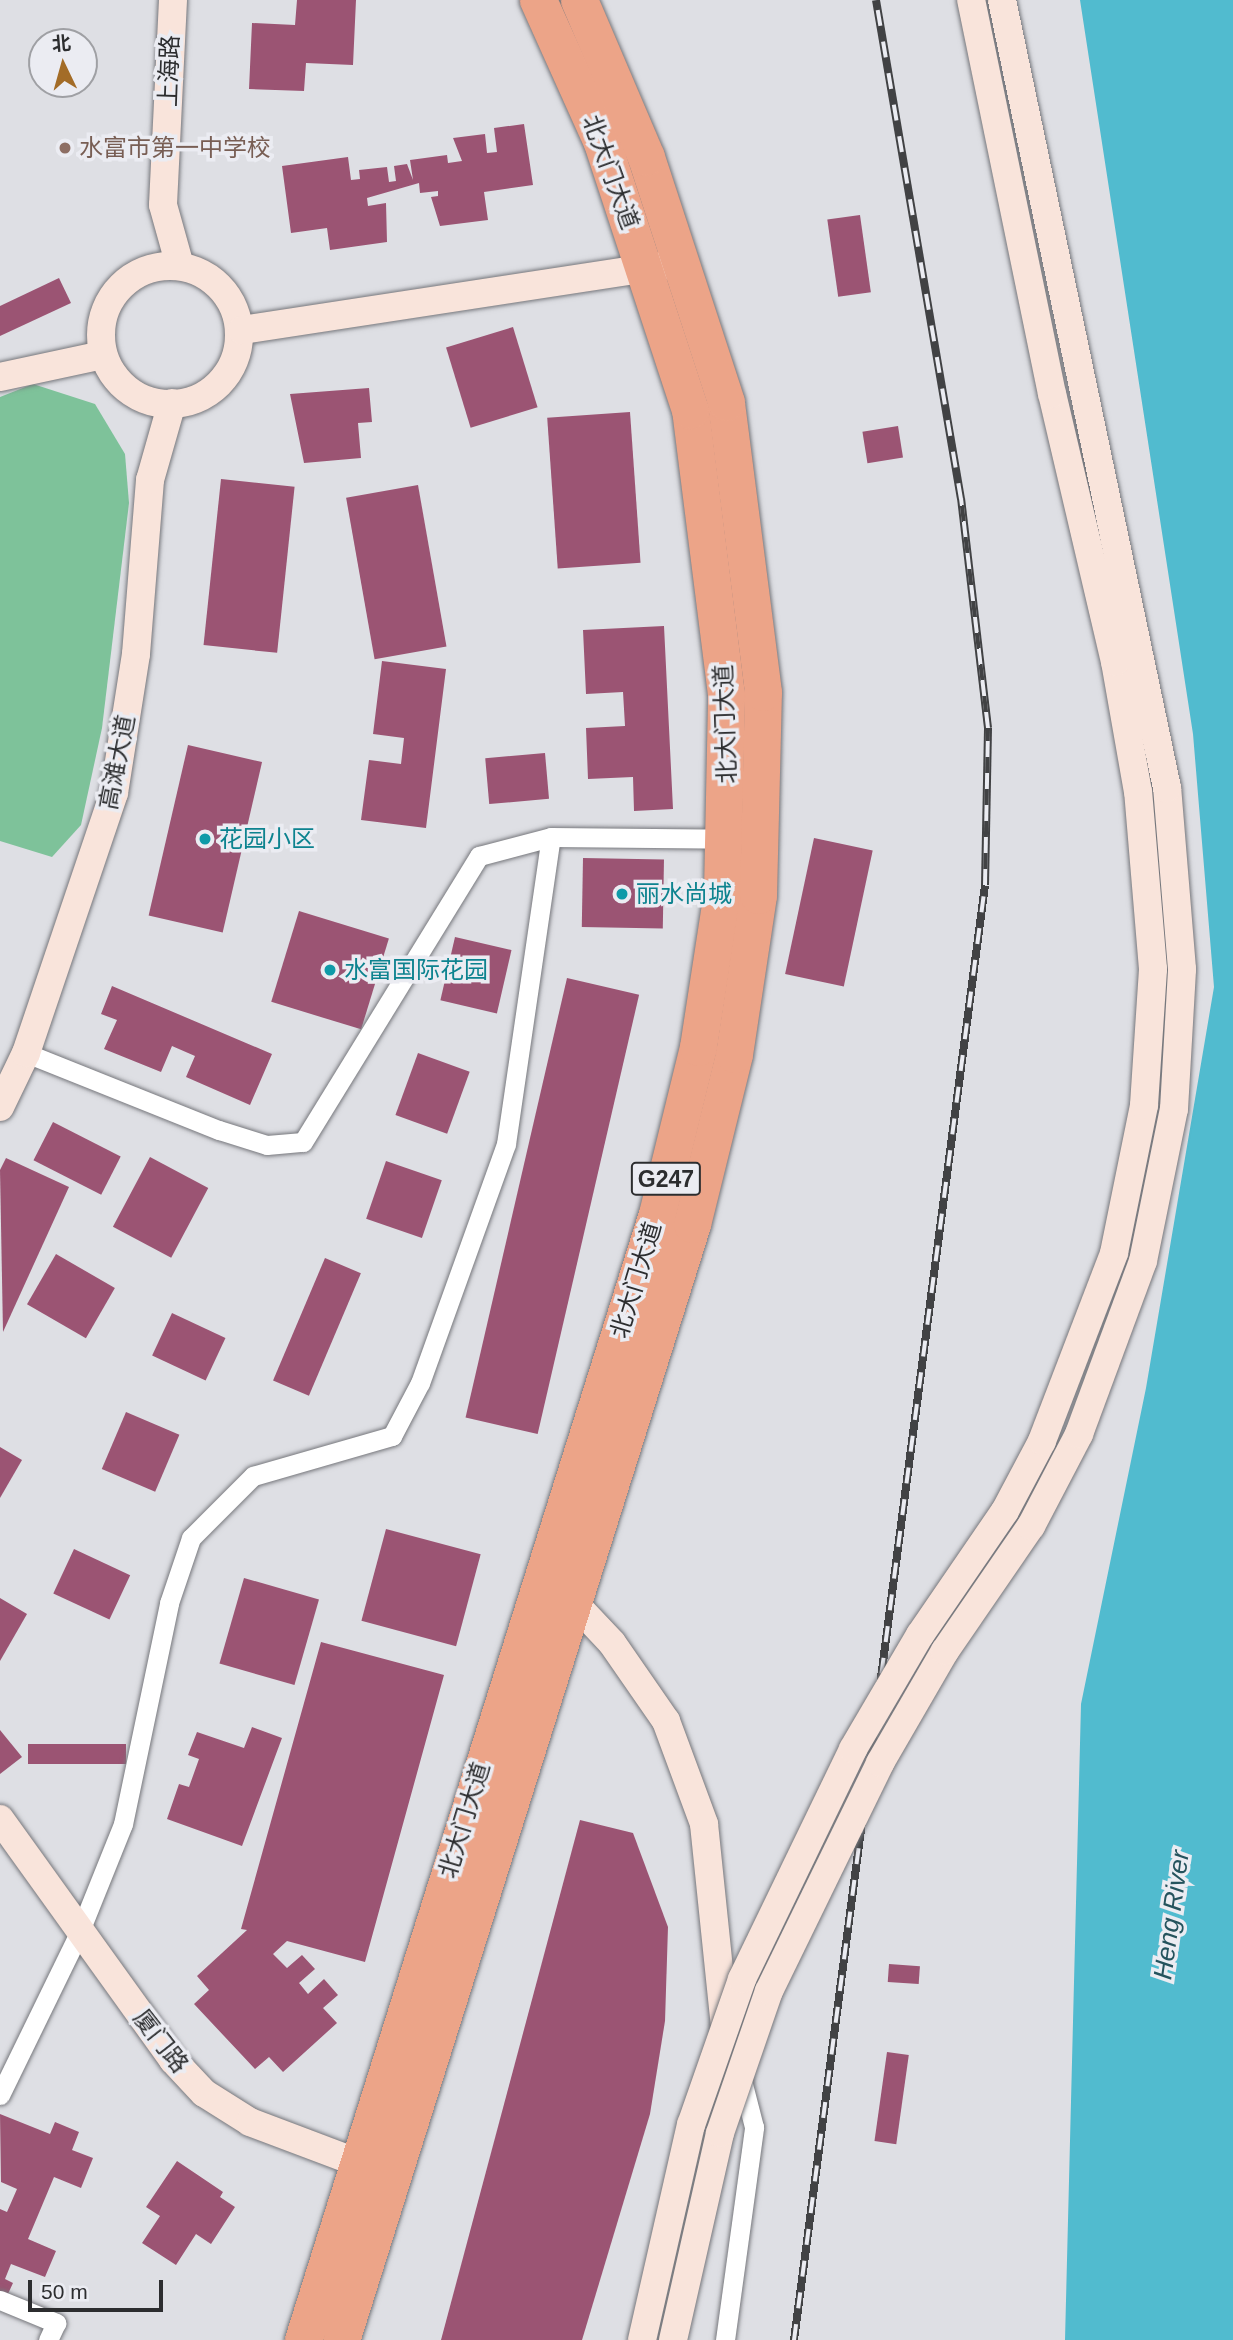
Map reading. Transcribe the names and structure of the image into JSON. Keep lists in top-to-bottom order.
{
  "streets": {
    "highway": ["北大门大道", "G247"],
    "main road": ["上海路", "高滩大道", "厦门路"]
  },
  "crossings": [
    ["上海路", "高滩大道"],
    ["北大门大道", "厦门路"]
  ],
  "water": ["Heng River"],
  "places": [
    "水富市第一中学校",
    "花园小区",
    "丽水尚城",
    "水富国际花园"
  ],
  "scale_bar": "50 m",
  "north": "top"
}
